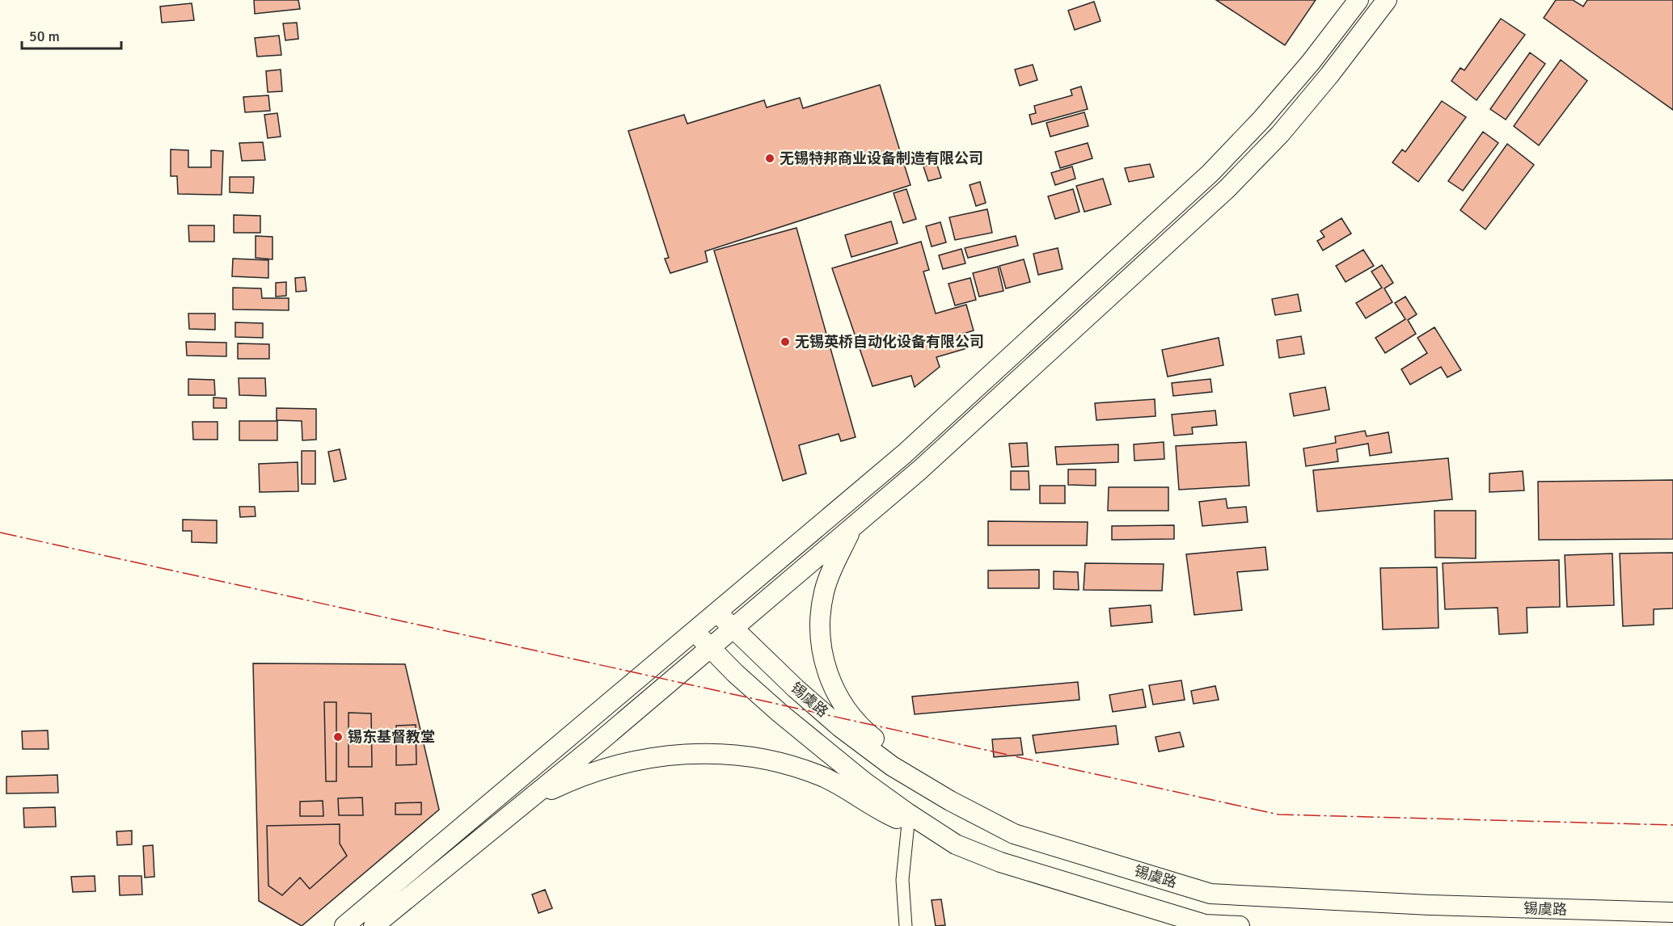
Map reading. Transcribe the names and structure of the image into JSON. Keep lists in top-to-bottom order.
{
  "streets": {
    "main road": ["锡虞路"]
  },
  "places": ["无锡特邦商业设备制造有限公司", "无锡英桥自动化设备有限公司", "锡东基督教堂"],
  "scale_bar": "50 m"
}
